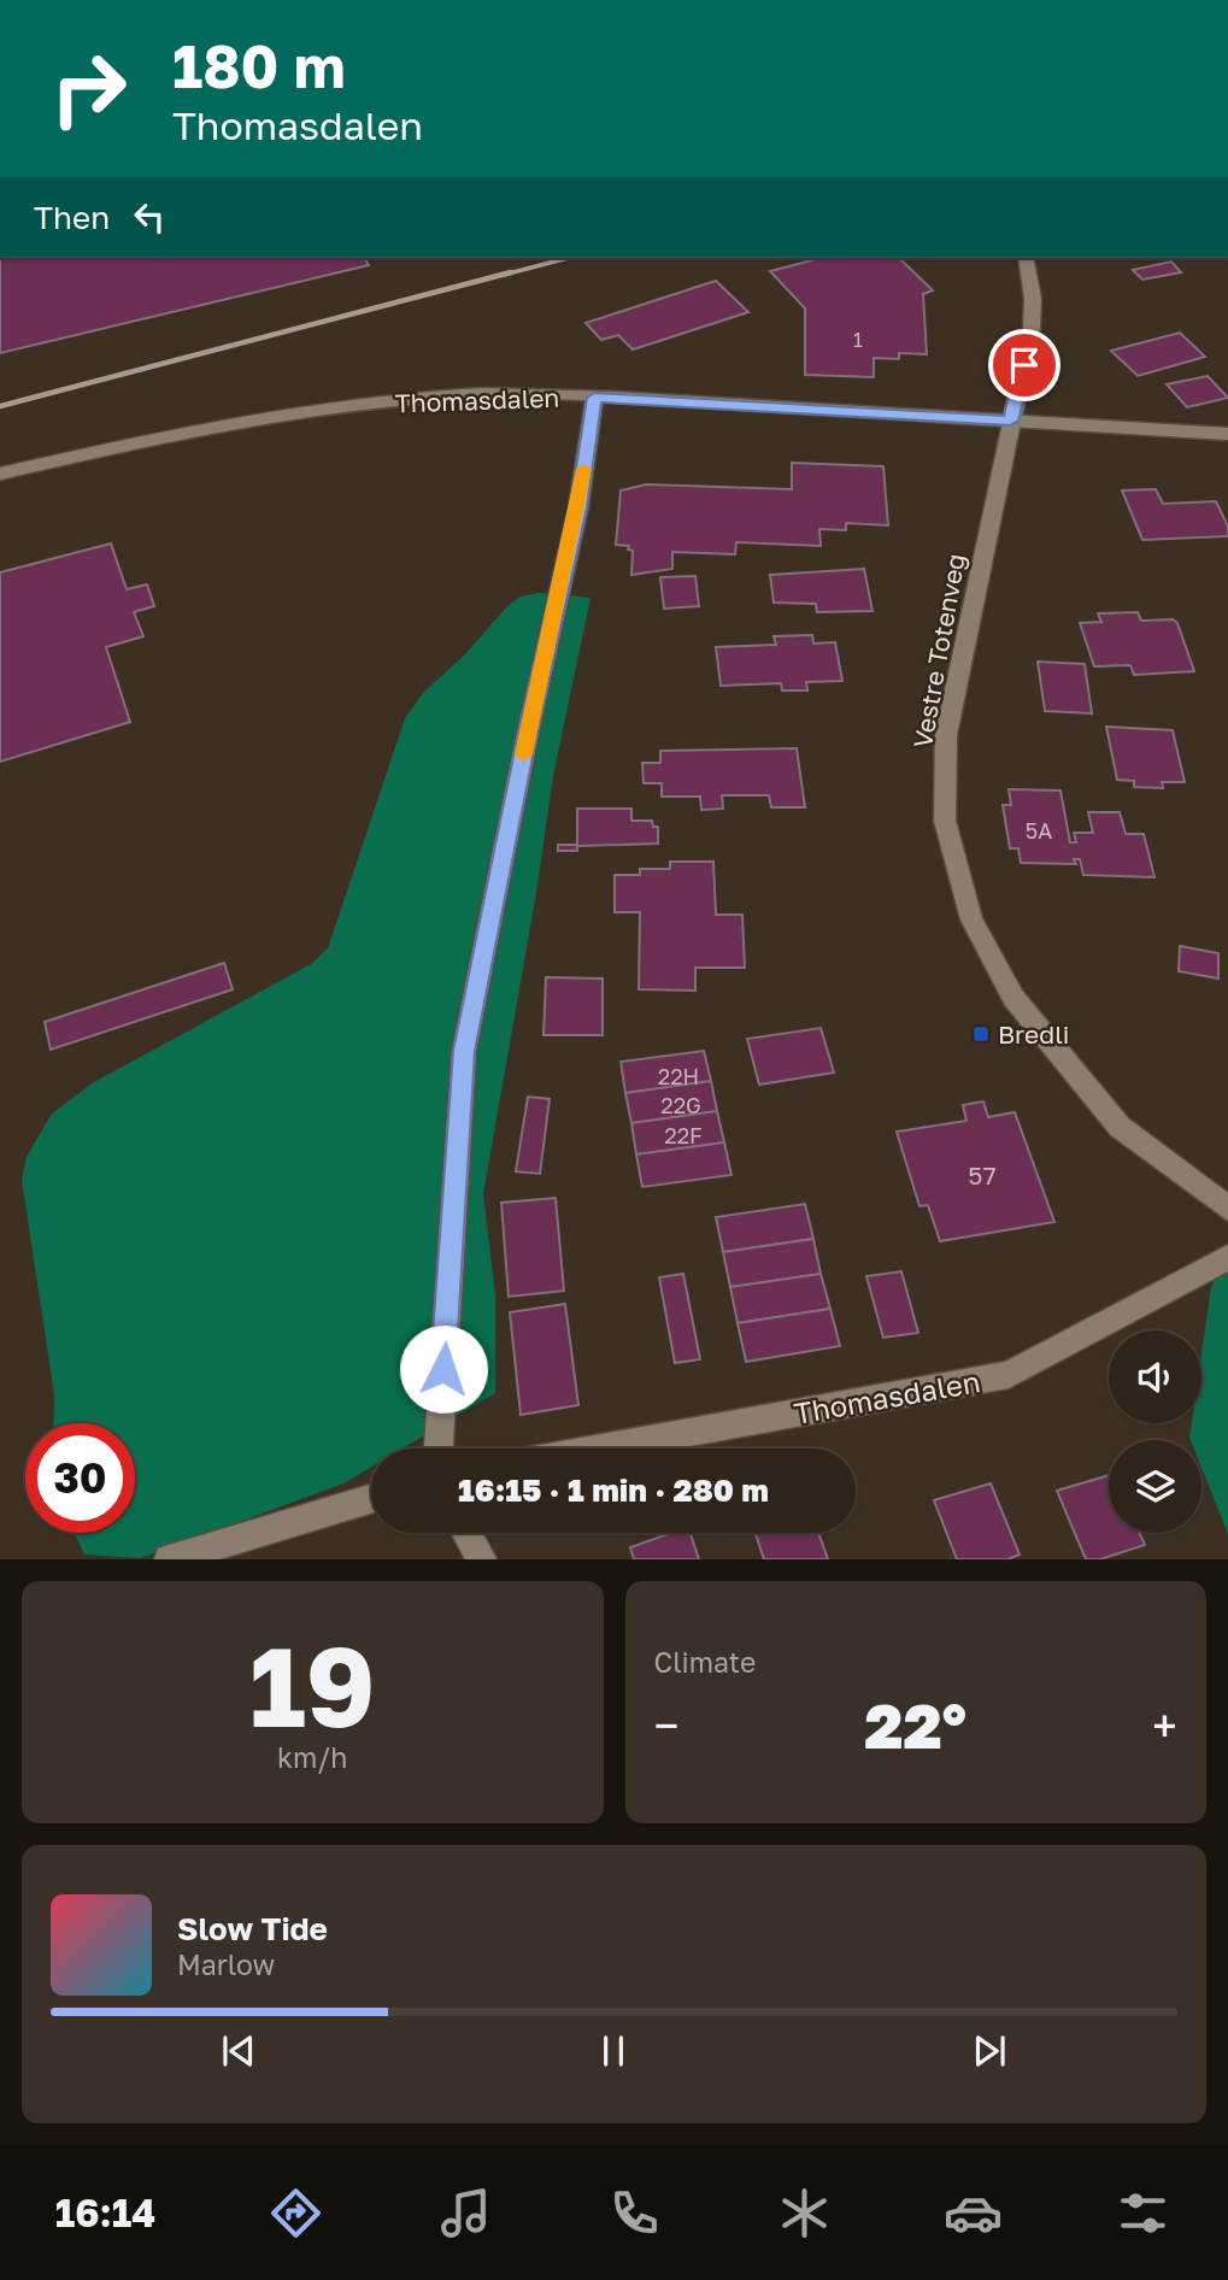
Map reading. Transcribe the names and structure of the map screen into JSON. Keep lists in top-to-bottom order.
{
  "streets": {
    "street": ["Thomasdalen", "Vestre Totenveg"]
  },
  "crossings": [
    ["Thomasdalen", "Vestre Totenveg"]
  ],
  "places": {
    "transit": ["Bredli"]
  },
  "house_numbers": [
    "1",
    "5A",
    "22H",
    "22G",
    "22F",
    "57"
  ],
  "page": {
    "turn": ["180 m", "Thomasdalen"],
    "then": "Then",
    "limit": "30",
    "trip": "16:15 · 1 min · 280 m",
    "tile": [
      ["19", "km/h"],
      "Climate"
    ],
    "heat": ["−", "22°", "+"],
    "song": ["Slow Tide", "Marlow"],
    "tabs": "16:14"
  }
}
